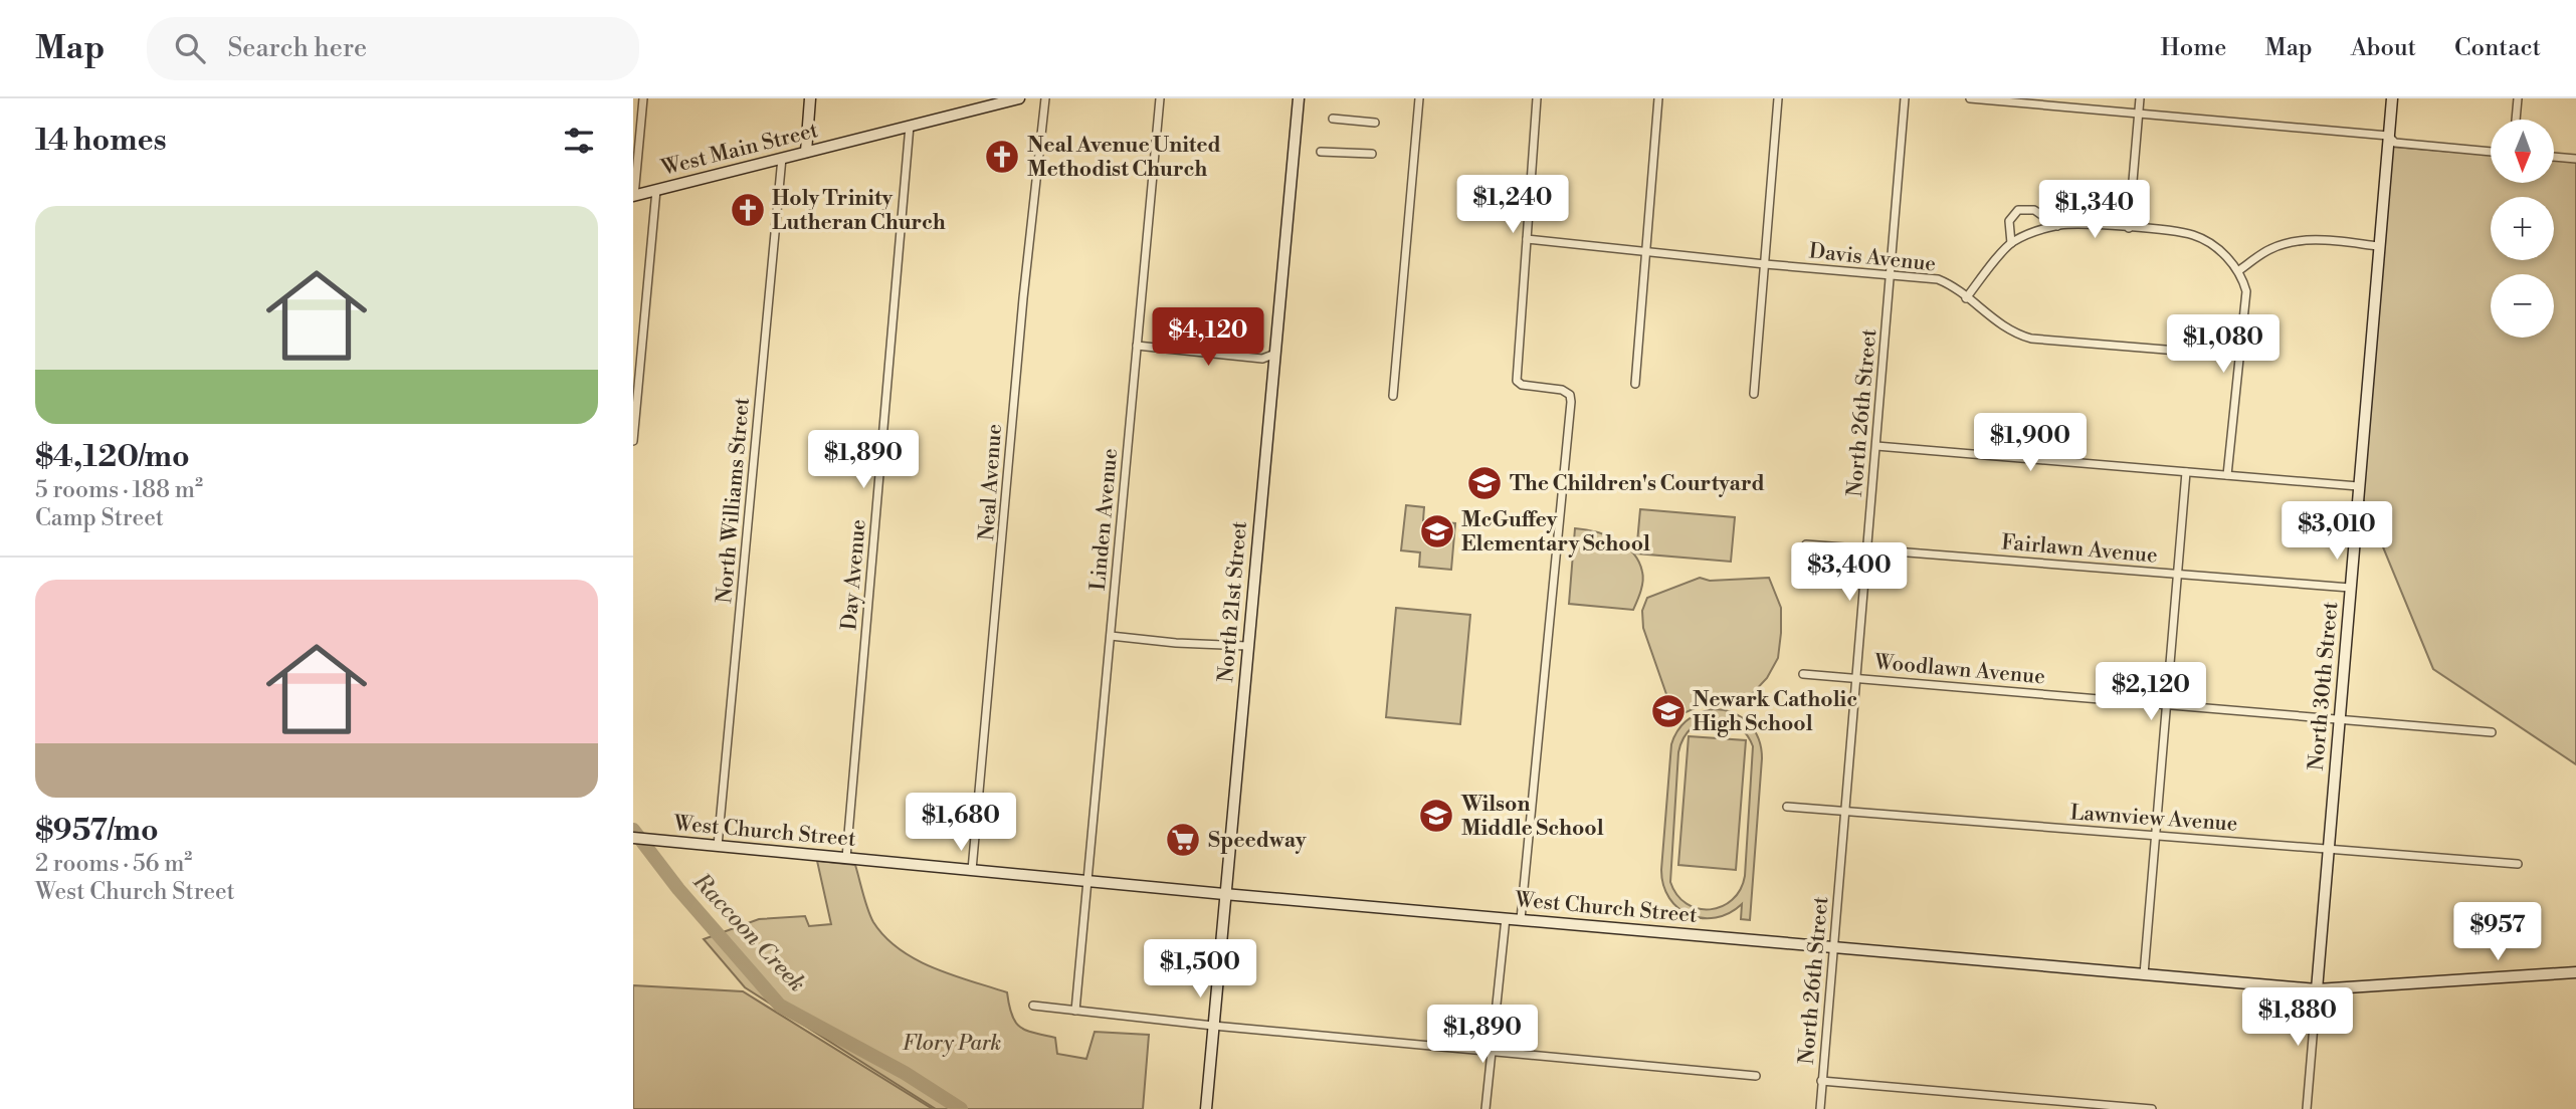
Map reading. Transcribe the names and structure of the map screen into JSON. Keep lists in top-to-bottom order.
{
  "streets": {
    "street": [
      "West Main Street",
      "Davis Avenue",
      "North 26th Street",
      "Neal Avenue",
      "North Williams Street",
      "Linden Avenue",
      "Fairlawn Avenue",
      "Day Avenue",
      "North 21st Street",
      "Woodlawn Avenue",
      "North 30th Street",
      "Lawnview Avenue",
      "West Church Street"
    ]
  },
  "crossings": [
    ["West Main Street", "North Williams Street"],
    ["West Main Street", "Day Avenue"],
    ["Davis Avenue", "North 26th Street"],
    ["North 26th Street", "Fairlawn Avenue"],
    ["North 26th Street", "Woodlawn Avenue"],
    ["North 26th Street", "Lawnview Avenue"],
    ["North 26th Street", "West Church Street"],
    ["Neal Avenue", "West Church Street"],
    ["North Williams Street", "West Church Street"],
    ["Linden Avenue", "West Church Street"],
    ["Fairlawn Avenue", "North 30th Street"],
    ["Day Avenue", "West Church Street"],
    ["North 21st Street", "West Church Street"],
    ["Woodlawn Avenue", "North 30th Street"],
    ["North 30th Street", "Lawnview Avenue"],
    ["North 30th Street", "West Church Street"]
  ],
  "water": ["Raccoon Creek"],
  "parks": ["Flory Park"],
  "places": {
    "church": ["Neal Avenue United Methodist Church", "Holy Trinity Lutheran Church"],
    "school or university": [
      "The Children's Courtyard",
      "McGuffey Elementary School",
      "Newark Catholic High School",
      "Wilson Middle School"
    ],
    "supermarket": ["Speedway"]
  },
  "north": "bottom",
  "page": {
    "header": "Map",
    "search": "Search here",
    "nav": [
      "Home",
      "Map",
      "About",
      "Contact"
    ],
    "heading": "14 homes",
    "map_buttons": ["+", "−"],
    "price": [
      "$1,240",
      "$1,340",
      "$4,120",
      "$1,080",
      "$1,900",
      "$1,890",
      "$3,010",
      "$3,400",
      "$2,120",
      "$1,680",
      "$957",
      "$1,500",
      "$1,880",
      "$1,890"
    ],
    "list": [
      {
        "name": "$4,120/mo",
        "note": "5 rooms · 188 m² · Camp Street"
      },
      {
        "name": "$957/mo",
        "note": "2 rooms · 56 m² · West Church Street"
      }
    ]
  }
}
